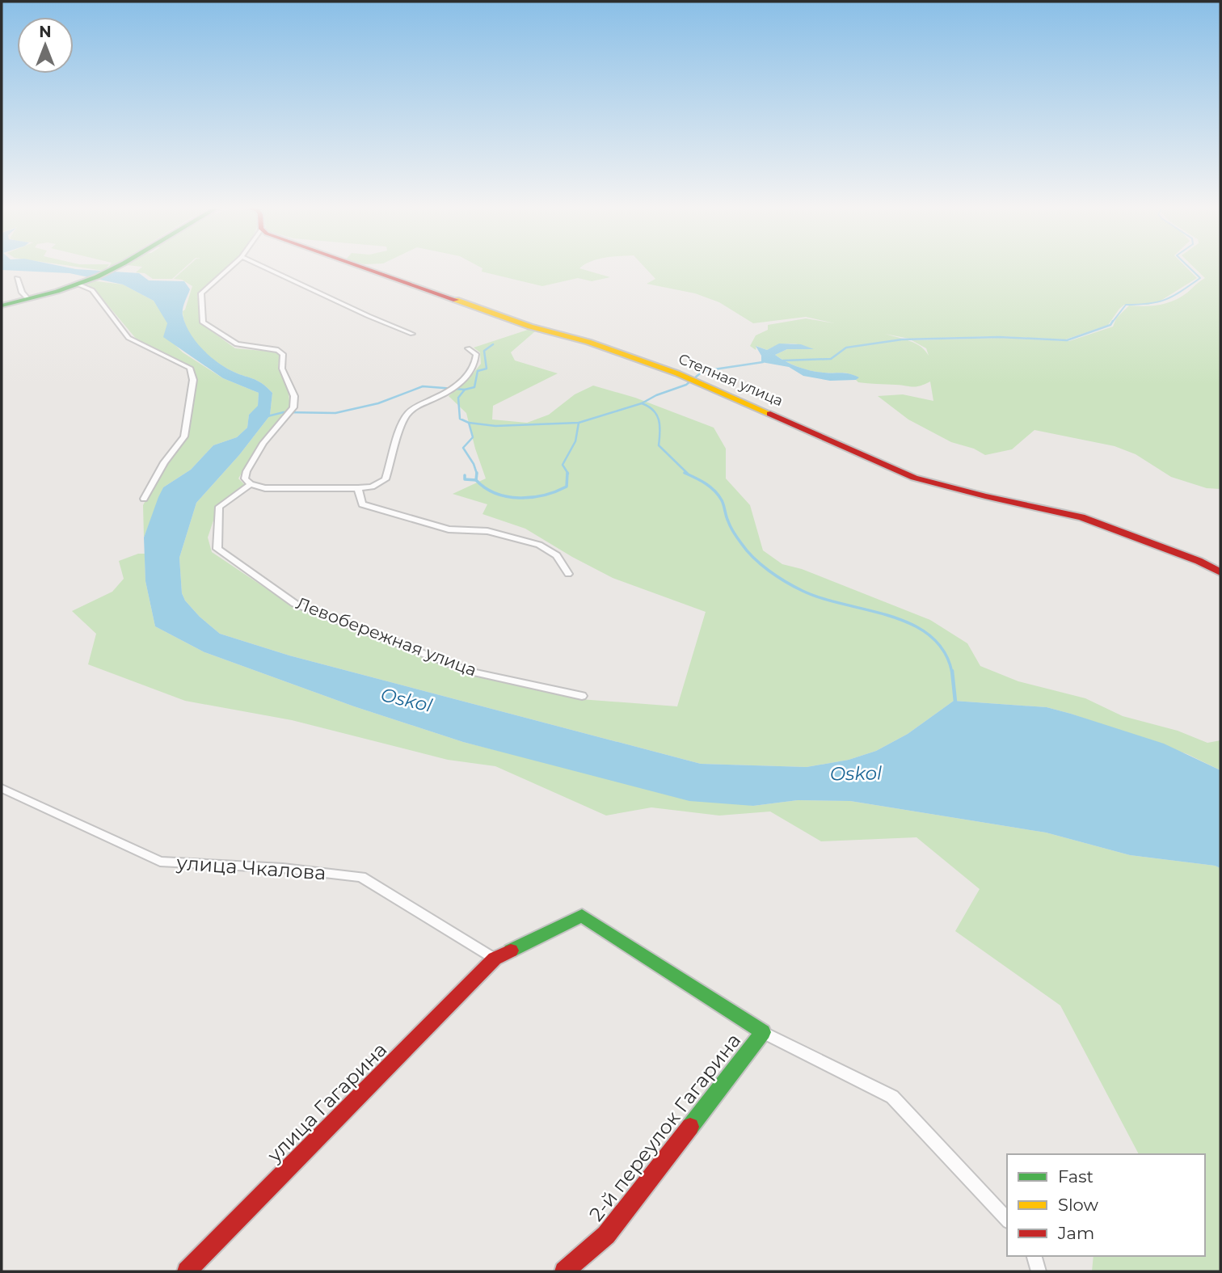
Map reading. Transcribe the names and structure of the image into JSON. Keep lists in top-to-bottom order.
{
  "streets": {
    "street": [
      "Степная улица",
      "Левобережная улица",
      "улица Чкалова",
      "улица Гагарина",
      "2-й переулок Гагарина"
    ]
  },
  "crossings": [
    ["улица Чкалова", "улица Гагарина"],
    ["улица Чкалова", "2-й переулок Гагарина"],
    ["улица Гагарина", "2-й переулок Гагарина"]
  ],
  "water": ["Oskol"],
  "legend": ["Fast", "Slow", "Jam"],
  "north": "top"
}
